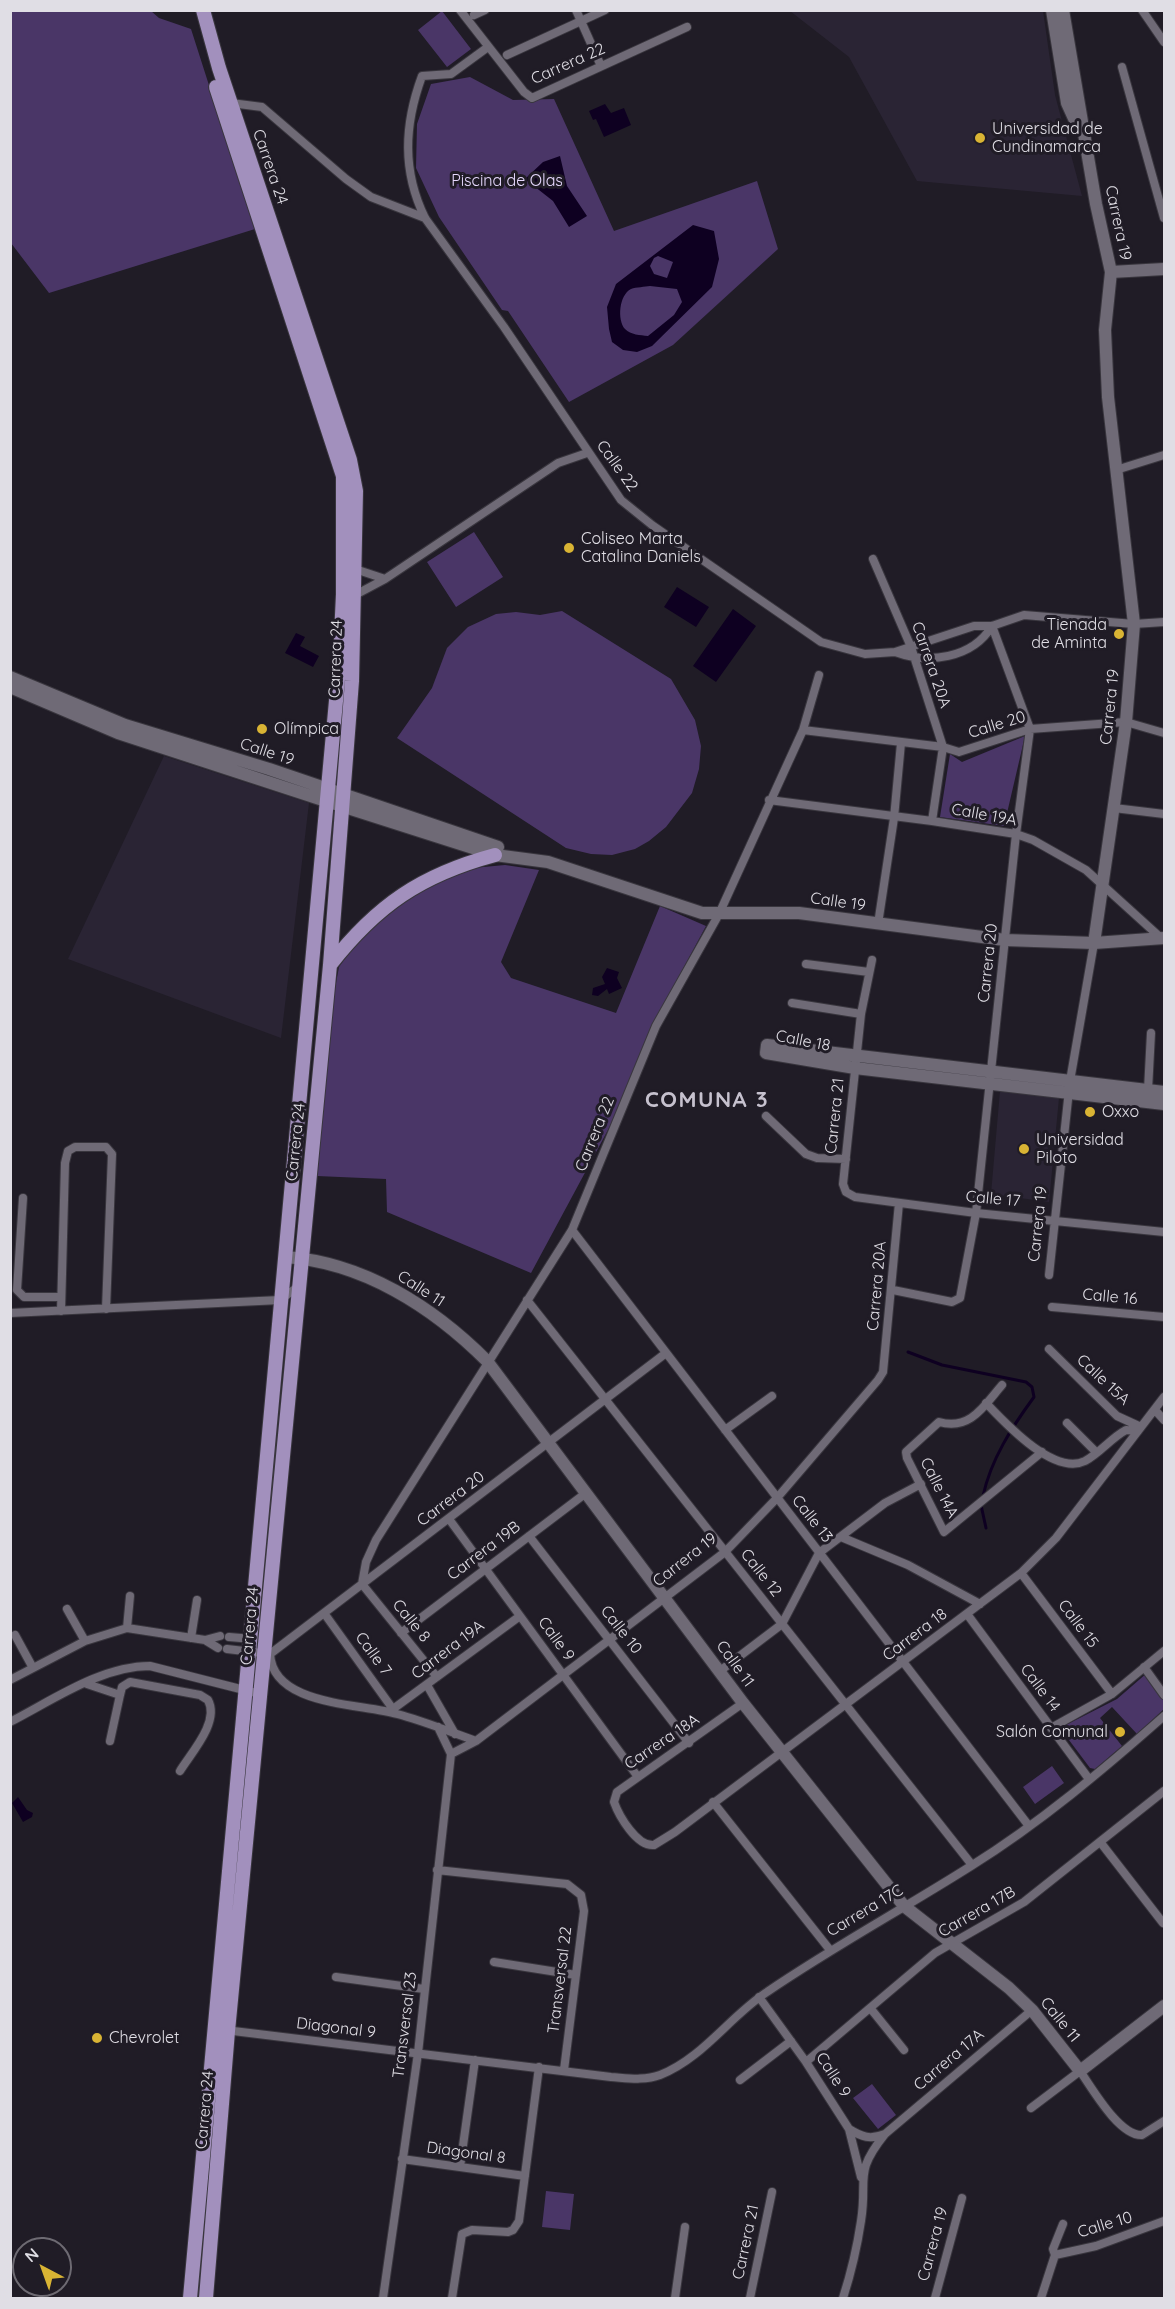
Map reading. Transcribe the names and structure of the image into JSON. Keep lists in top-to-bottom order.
{
  "streets": {
    "main road": ["Carrera 24"],
    "street": [
      "Carrera 22",
      "Carrera 19",
      "Calle 22",
      "Carrera 20A",
      "Calle 20",
      "Calle 19",
      "Calle 19A",
      "Carrera 20",
      "Calle 18",
      "Carrera 21",
      "Calle 17",
      "Calle 11",
      "Calle 16",
      "Calle 15A",
      "Calle 14A",
      "Calle 13",
      "Carrera 19B",
      "Calle 12",
      "Calle 8",
      "Calle 15",
      "Calle 10",
      "Carrera 18",
      "Calle 9",
      "Carrera 19A",
      "Calle 7",
      "Calle 14",
      "Carrera 18A",
      "Carrera 17C",
      "Carrera 17B",
      "Transversal 22",
      "Transversal 23",
      "Diagonal 9",
      "Carrera 17A",
      "Diagonal 8"
    ]
  },
  "crossings": [
    ["Carrera 22", "Calle 22"],
    ["Carrera 22", "Calle 20"],
    ["Carrera 22", "Calle 19"],
    ["Carrera 22", "Calle 19A"],
    ["Carrera 22", "Carrera 20"],
    ["Carrera 22", "Calle 11"],
    ["Carrera 22", "Calle 13"],
    ["Carrera 22", "Calle 12"],
    ["Carrera 22", "Calle 8"],
    ["Carrera 24", "Calle 19"],
    ["Carrera 24", "Carrera 20"],
    ["Carrera 24", "Calle 11"],
    ["Carrera 24", "Diagonal 9"],
    ["Carrera 19", "Calle 22"],
    ["Carrera 19", "Carrera 20A"],
    ["Carrera 19", "Calle 20"],
    ["Carrera 19", "Calle 19"],
    ["Carrera 19", "Calle 19A"],
    ["Carrera 19", "Calle 18"],
    ["Carrera 19", "Calle 17"],
    ["Carrera 19", "Calle 11"],
    ["Carrera 19", "Calle 13"],
    ["Carrera 19", "Calle 12"],
    ["Carrera 19", "Calle 10"],
    ["Carrera 19", "Calle 9"],
    ["Calle 22", "Carrera 20A"],
    ["Calle 22", "Carrera 20"],
    ["Carrera 20A", "Calle 20"],
    ["Carrera 20A", "Calle 19A"],
    ["Carrera 20A", "Carrera 20"],
    ["Carrera 20A", "Calle 17"],
    ["Calle 20", "Carrera 20"],
    ["Calle 19", "Calle 19A"],
    ["Calle 19", "Carrera 20"],
    ["Calle 19A", "Carrera 20"],
    ["Carrera 20", "Calle 18"],
    ["Carrera 20", "Calle 17"],
    ["Carrera 20", "Calle 11"],
    ["Carrera 20", "Calle 13"],
    ["Carrera 20", "Calle 12"],
    ["Carrera 20", "Calle 8"],
    ["Carrera 20", "Calle 9"],
    ["Carrera 20", "Calle 7"],
    ["Calle 18", "Carrera 21"],
    ["Carrera 21", "Calle 17"],
    ["Calle 11", "Carrera 19B"],
    ["Calle 11", "Carrera 18"],
    ["Calle 11", "Carrera 18A"],
    ["Calle 11", "Carrera 17C"],
    ["Calle 11", "Carrera 17B"],
    ["Calle 11", "Carrera 17A"],
    ["Calle 15A", "Carrera 18"],
    ["Calle 13", "Carrera 18"],
    ["Calle 13", "Carrera 17C"],
    ["Carrera 19B", "Calle 8"],
    ["Carrera 19B", "Calle 10"],
    ["Carrera 19B", "Calle 9"],
    ["Calle 12", "Carrera 18"],
    ["Calle 12", "Carrera 17C"],
    ["Calle 8", "Carrera 19A"],
    ["Calle 15", "Carrera 18"],
    ["Calle 10", "Carrera 18A"],
    ["Carrera 18", "Calle 14"],
    ["Carrera 18", "Carrera 18A"],
    ["Calle 9", "Carrera 19A"],
    ["Calle 9", "Carrera 18A"],
    ["Calle 9", "Carrera 17C"],
    ["Calle 9", "Carrera 17B"],
    ["Calle 9", "Carrera 17A"],
    ["Carrera 19A", "Calle 7"],
    ["Calle 14", "Carrera 17C"],
    ["Carrera 17C", "Transversal 22"],
    ["Carrera 17C", "Diagonal 9"],
    ["Transversal 22", "Transversal 23"],
    ["Transversal 22", "Diagonal 9"],
    ["Transversal 23", "Diagonal 9"],
    ["Transversal 23", "Diagonal 8"]
  ],
  "districts": ["COMUNA 3"],
  "parks": ["Piscina de Olas"],
  "places": [
    "Universidad de Cundinamarca",
    "Coliseo Marta Catalina Daniels",
    "Tienada de Aminta",
    "Olímpica",
    "Oxxo",
    "Universidad Piloto",
    "Salón Comunal",
    "Chevrolet"
  ],
  "north": "top left"
}
